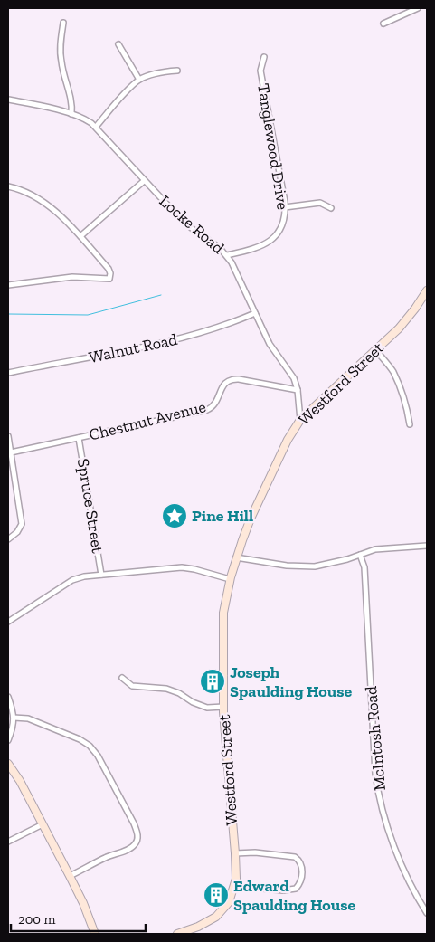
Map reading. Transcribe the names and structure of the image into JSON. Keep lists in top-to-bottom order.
{
  "streets": {
    "main road": ["Westford Street"],
    "street": [
      "Tanglewood Drive",
      "Locke Road",
      "Walnut Road",
      "Chestnut Avenue",
      "Spruce Street",
      "McIntosh Road"
    ]
  },
  "crossings": [
    ["Tanglewood Drive", "Locke Road"],
    ["Locke Road", "Walnut Road"],
    ["Locke Road", "Westford Street"],
    ["Locke Road", "Chestnut Avenue"],
    ["Chestnut Avenue", "Spruce Street"]
  ],
  "places": {
    "place": ["Pine Hill"],
    "building": ["Joseph Spaulding House", "Edward Spaulding House"]
  },
  "scale_bar": "200 m"
}
